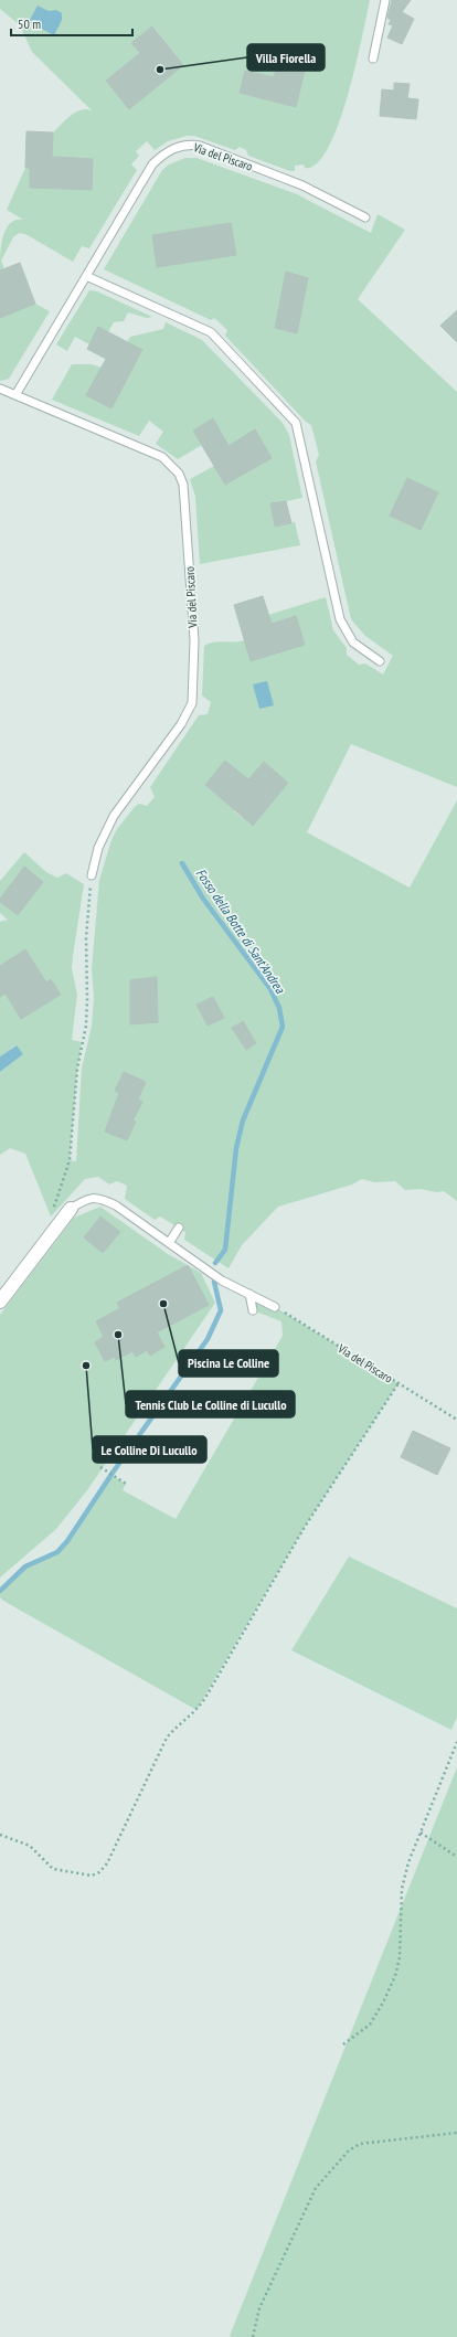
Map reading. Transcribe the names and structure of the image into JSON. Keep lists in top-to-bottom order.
{
  "streets": {
    "lane": ["Via del Piscaro"]
  },
  "water": ["Fosso della Botte di Sant'Andrea"],
  "places": [
    "Villa Fiorella",
    "Piscina Le Colline",
    "Tennis Club Le Colline di Lucullo",
    "Le Colline Di Lucullo"
  ],
  "scale_bar": "50 m"
}
